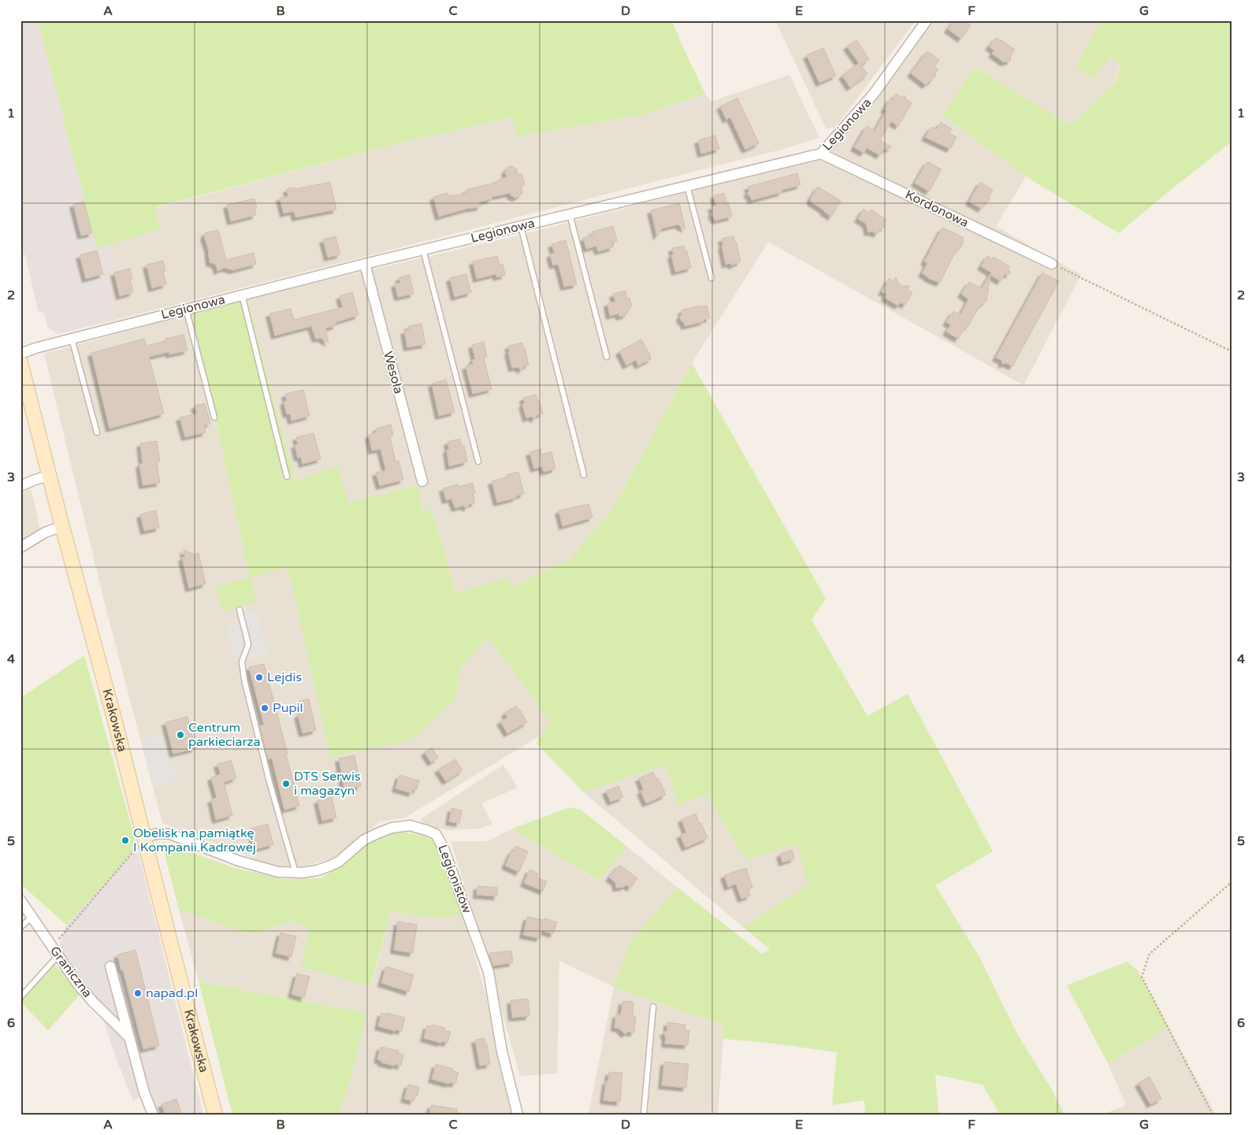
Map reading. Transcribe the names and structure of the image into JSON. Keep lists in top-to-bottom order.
{
  "streets": {
    "main road": ["Krakowska"],
    "street": [
      "Legionowa",
      "Kordonowa",
      "Wesoła",
      "Legionistów",
      "Graniczna"
    ]
  },
  "crossings": [
    ["Legionowa", "Kordonowa"],
    ["Legionowa", "Wesoła"],
    ["Krakowska", "Legionistów"]
  ],
  "places": [
    "Lejdis",
    "Pupil",
    "Centrum parkieciarza",
    "DTS Serwis i magazyn",
    "Obelisk na pamiątkę I Kompanii Kadrowej",
    "napad.pl"
  ],
  "grid": {
    "columns": [
      "A",
      "B",
      "C",
      "D",
      "E",
      "F",
      "G"
    ],
    "rows": [
      "1",
      "2",
      "3",
      "4",
      "5",
      "6"
    ]
  }
}
